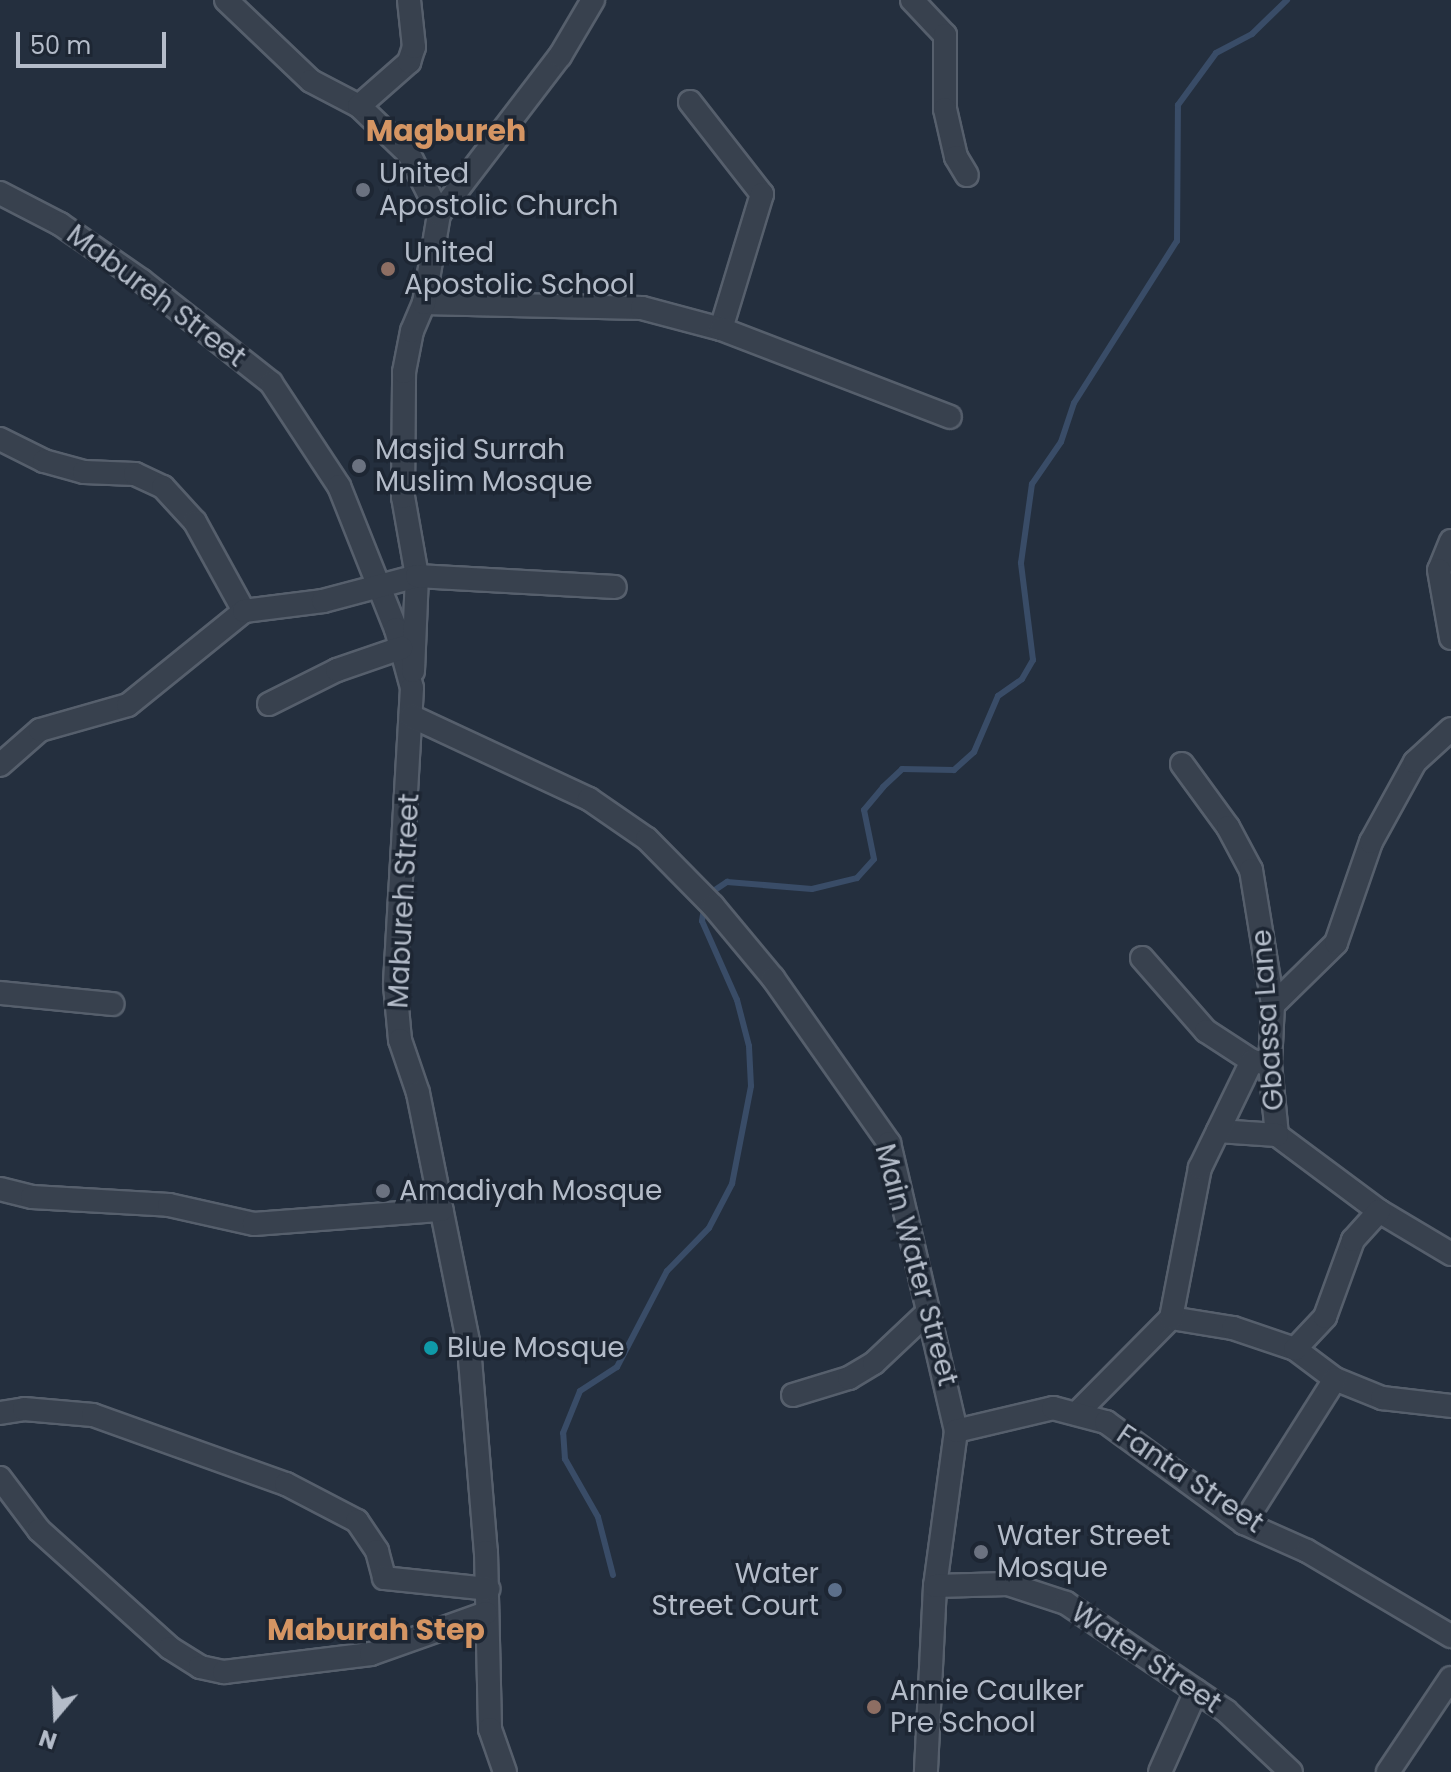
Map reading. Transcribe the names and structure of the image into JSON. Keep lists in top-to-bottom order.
{
  "streets": {
    "street": [
      "Mabureh Street",
      "Gbassa Lane",
      "Main Water Street",
      "Fanta Street",
      "Water Street"
    ]
  },
  "crossings": [
    ["Mabureh Street", "Main Water Street"],
    ["Main Water Street", "Fanta Street"],
    ["Main Water Street", "Water Street"]
  ],
  "districts": ["Magbureh", "Maburah Step"],
  "places": [
    "United Apostolic Church",
    "United Apostolic School",
    "Masjid Surrah Muslim Mosque",
    "Amadiyah Mosque",
    "Blue Mosque",
    "Water Street Mosque",
    "Water Street Court",
    "Annie Caulker Pre School"
  ],
  "scale_bar": "50 m",
  "north": "bottom"
}
